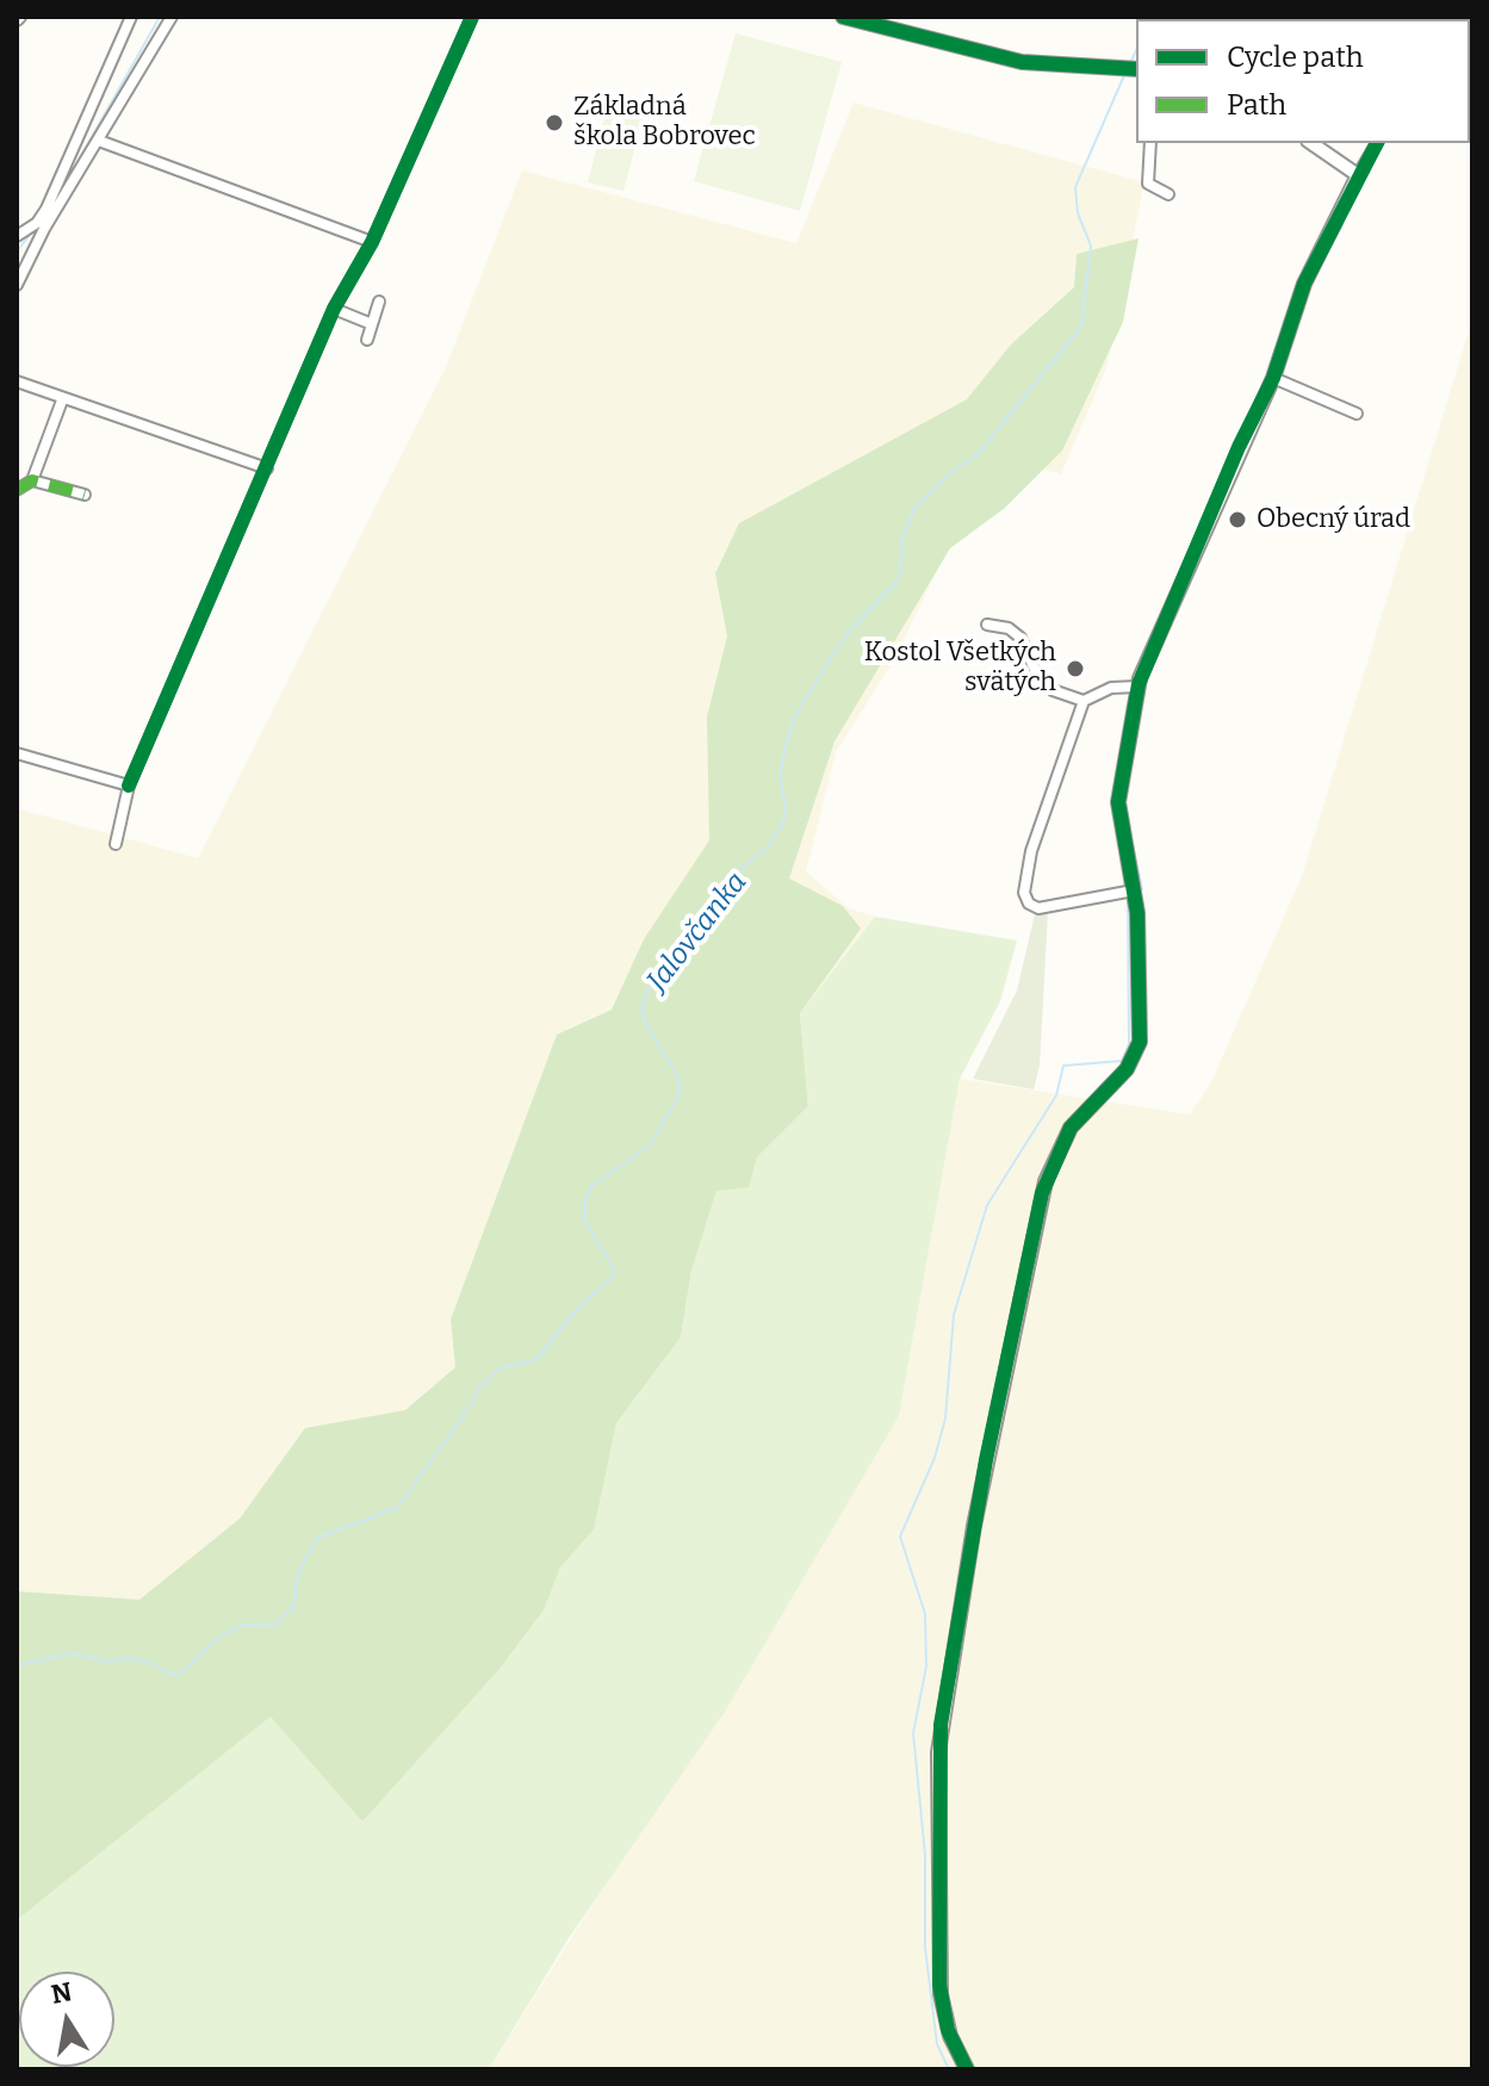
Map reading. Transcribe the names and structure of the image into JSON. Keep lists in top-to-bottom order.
{
  "water": ["Jalovčanka"],
  "places": ["Základná škola Bobrovec", "Obecný úrad", "Kostol Všetkých svätých"],
  "legend": ["Cycle path", "Path"],
  "north": "top"
}
